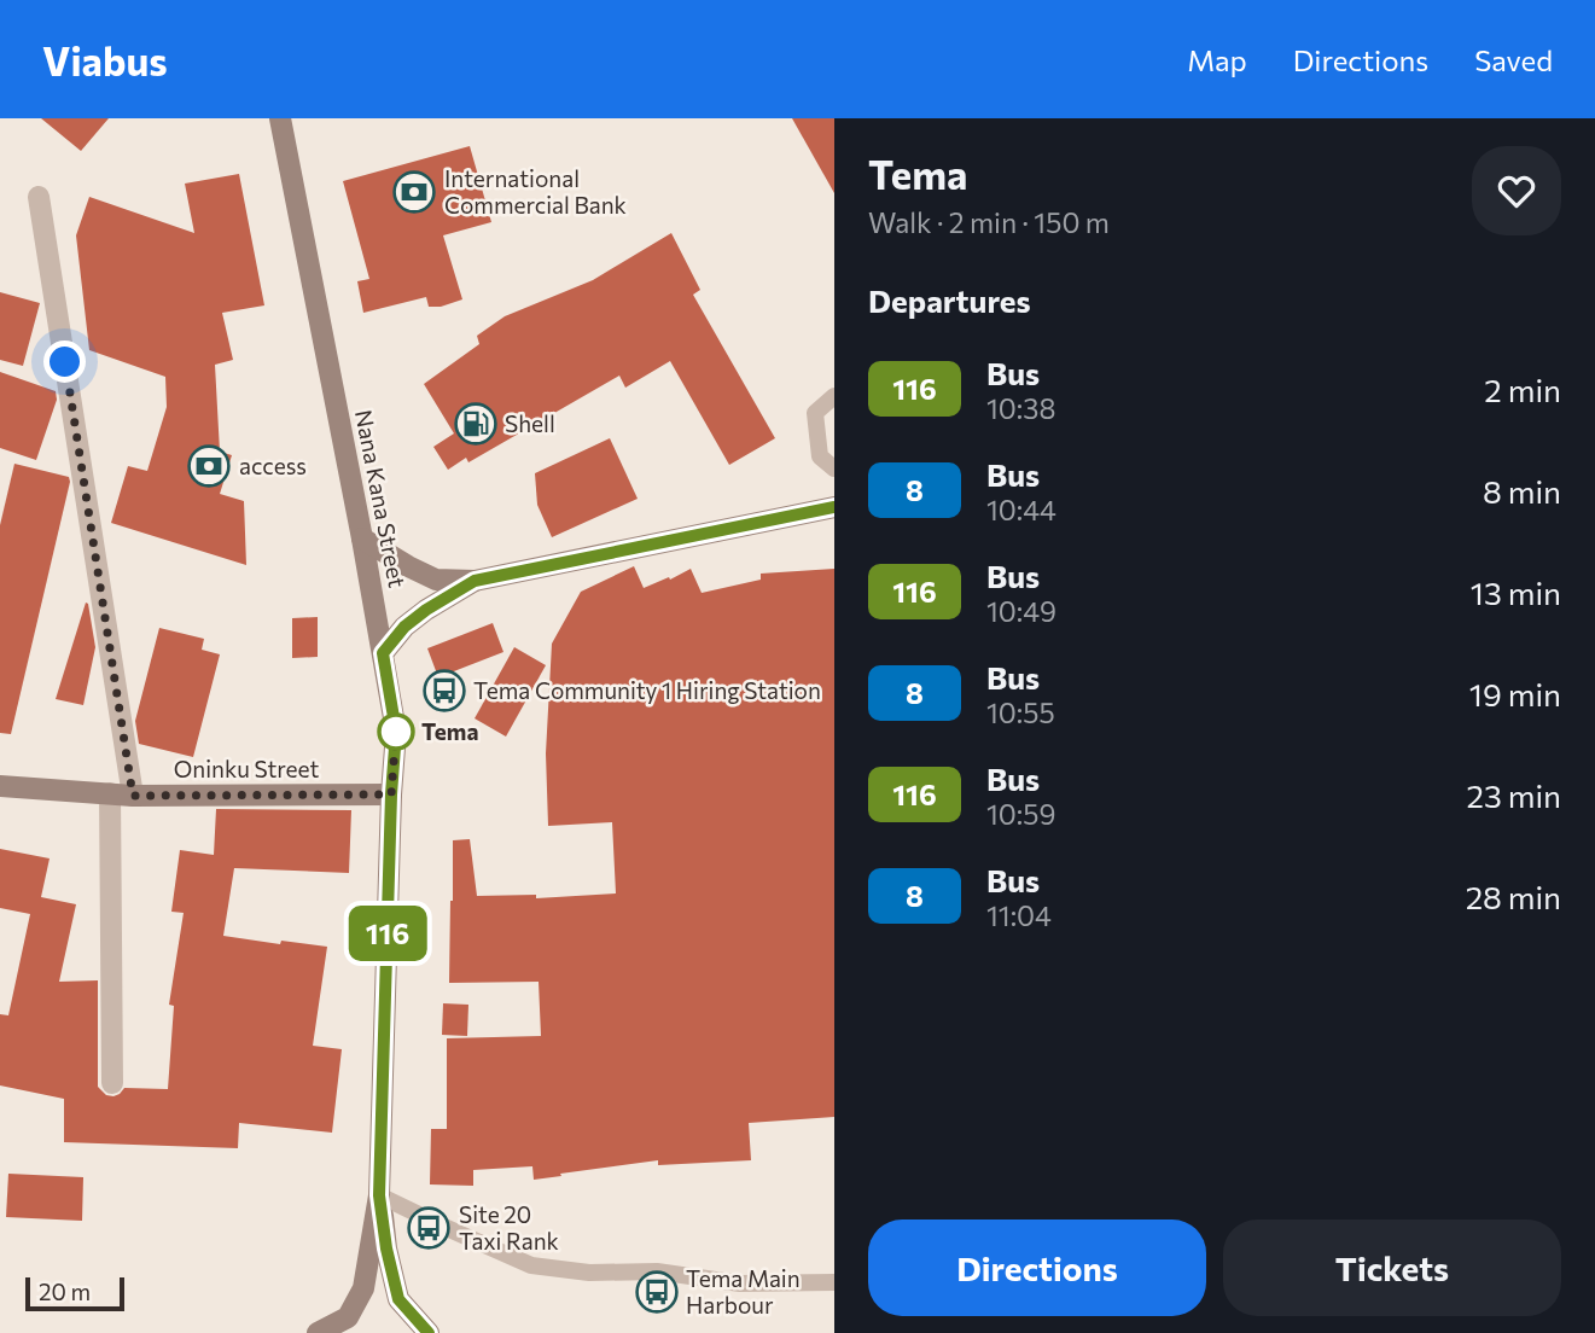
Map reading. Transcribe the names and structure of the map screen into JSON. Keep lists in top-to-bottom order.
{
  "streets": {
    "street": ["Nana Kana Street", "Oninku Street"]
  },
  "crossings": [
    ["Nana Kana Street", "Oninku Street"]
  ],
  "places": {
    "bank": ["International Commercial Bank", "access"],
    "fuel station": ["Shell"],
    "bus stop": ["Tema Community 1 Hiring Station", "Site 20 Taxi Rank", "Tema Main Harbour"],
    "other": ["Tema"]
  },
  "lines": ["bus line 116"],
  "scale_bar": "20 m",
  "page": {
    "header": "Viabus",
    "nav": ["Map", "Directions", "Saved"],
    "on_map": "116",
    "heading": [
      ["Tema", "Walk · 2 min · 150 m"],
      "Departures"
    ],
    "list": [
      {
        "mark": "116",
        "name": "Bus",
        "note": "10:38",
        "value": "2 min"
      },
      {
        "mark": "8",
        "name": "Bus",
        "note": "10:44",
        "value": "8 min"
      },
      {
        "mark": "116",
        "name": "Bus",
        "note": "10:49",
        "value": "13 min"
      },
      {
        "mark": "8",
        "name": "Bus",
        "note": "10:55",
        "value": "19 min"
      },
      {
        "mark": "116",
        "name": "Bus",
        "note": "10:59",
        "value": "23 min"
      },
      {
        "mark": "8",
        "name": "Bus",
        "note": "11:04",
        "value": "28 min"
      }
    ],
    "buttons": ["Directions", "Tickets"],
    "scale": "20 m"
  }
}
